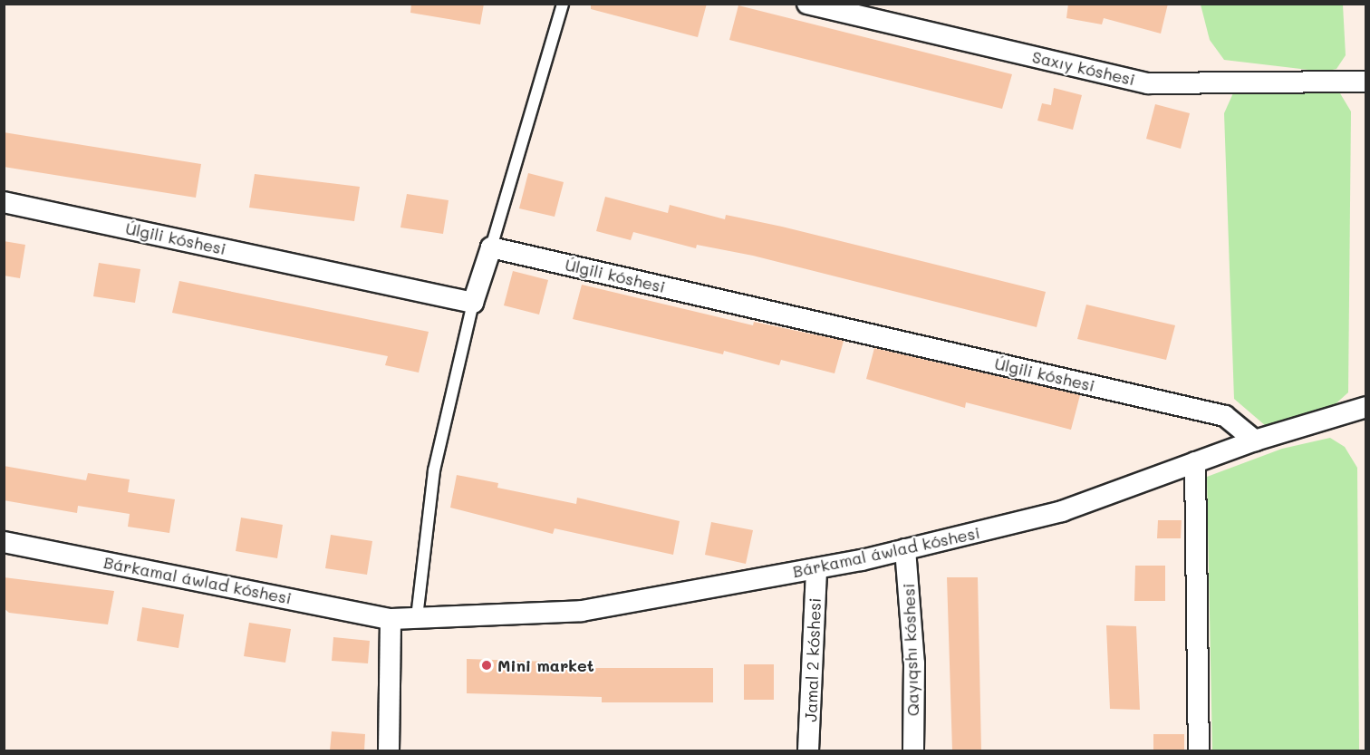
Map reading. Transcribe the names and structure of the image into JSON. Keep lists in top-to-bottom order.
{
  "streets": {
    "street": [
      "Saxıy kóshesi",
      "Úlgili kóshesi",
      "Bárkamal áwlad kóshesi",
      "Qayıqshı kóshesi",
      "Jamal 2 kóshesi"
    ]
  },
  "crossings": [
    ["Úlgili kóshesi", "Bárkamal áwlad kóshesi"],
    ["Bárkamal áwlad kóshesi", "Qayıqshı kóshesi"],
    ["Bárkamal áwlad kóshesi", "Jamal 2 kóshesi"]
  ],
  "places": ["Mini market"]
}
